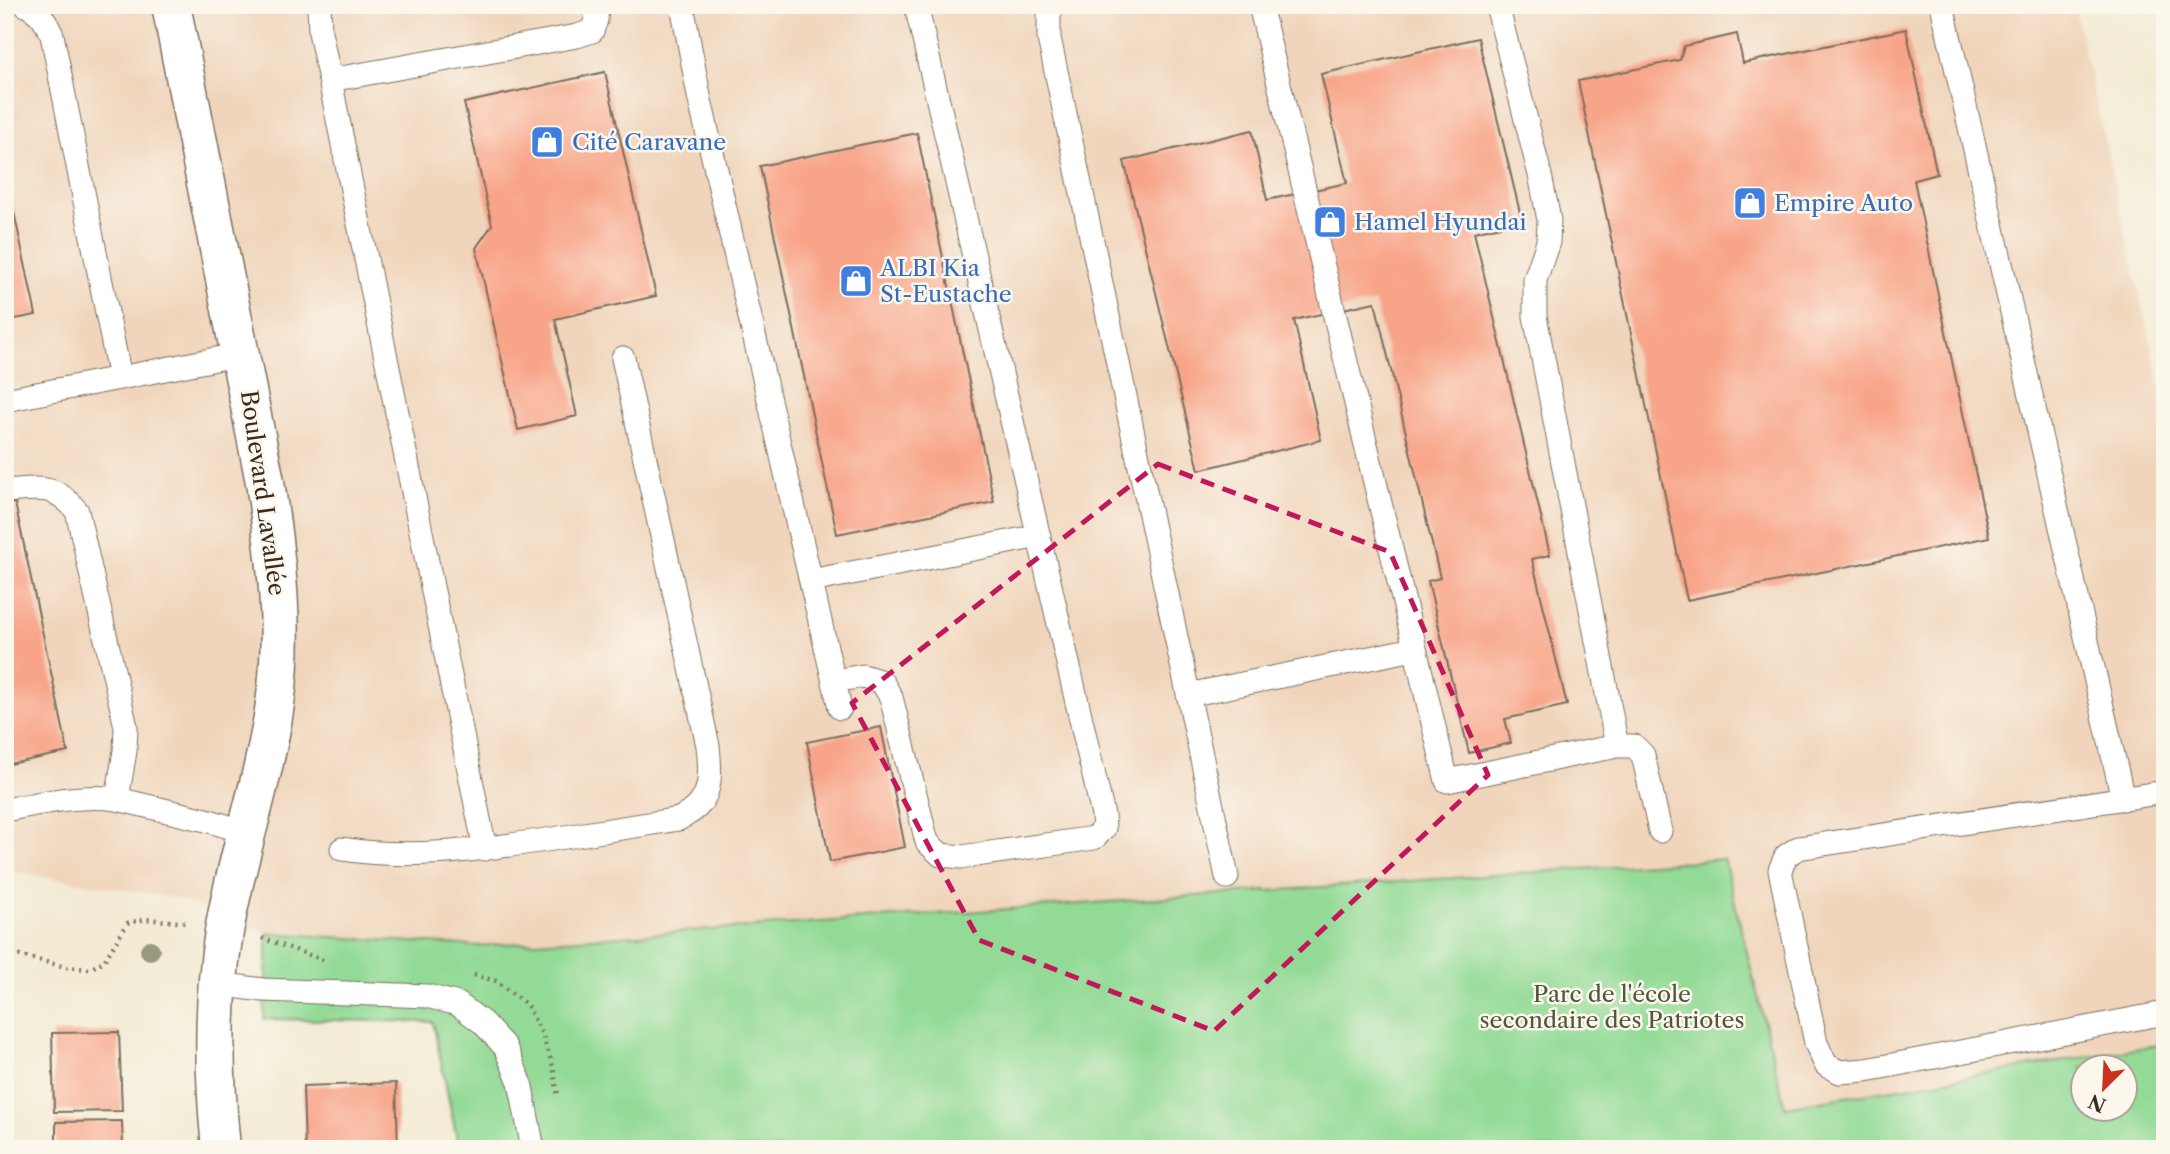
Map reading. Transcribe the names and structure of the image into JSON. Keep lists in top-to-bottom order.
{
  "streets": {
    "street": ["Boulevard Lavallée"]
  },
  "parks": ["Parc de l'école secondaire des Patriotes"],
  "places": {
    "shop": [
      "Cité Caravane",
      "Empire Auto",
      "Hamel Hyundai",
      "ALBI Kia St-Eustache"
    ]
  },
  "north": "bottom left"
}
